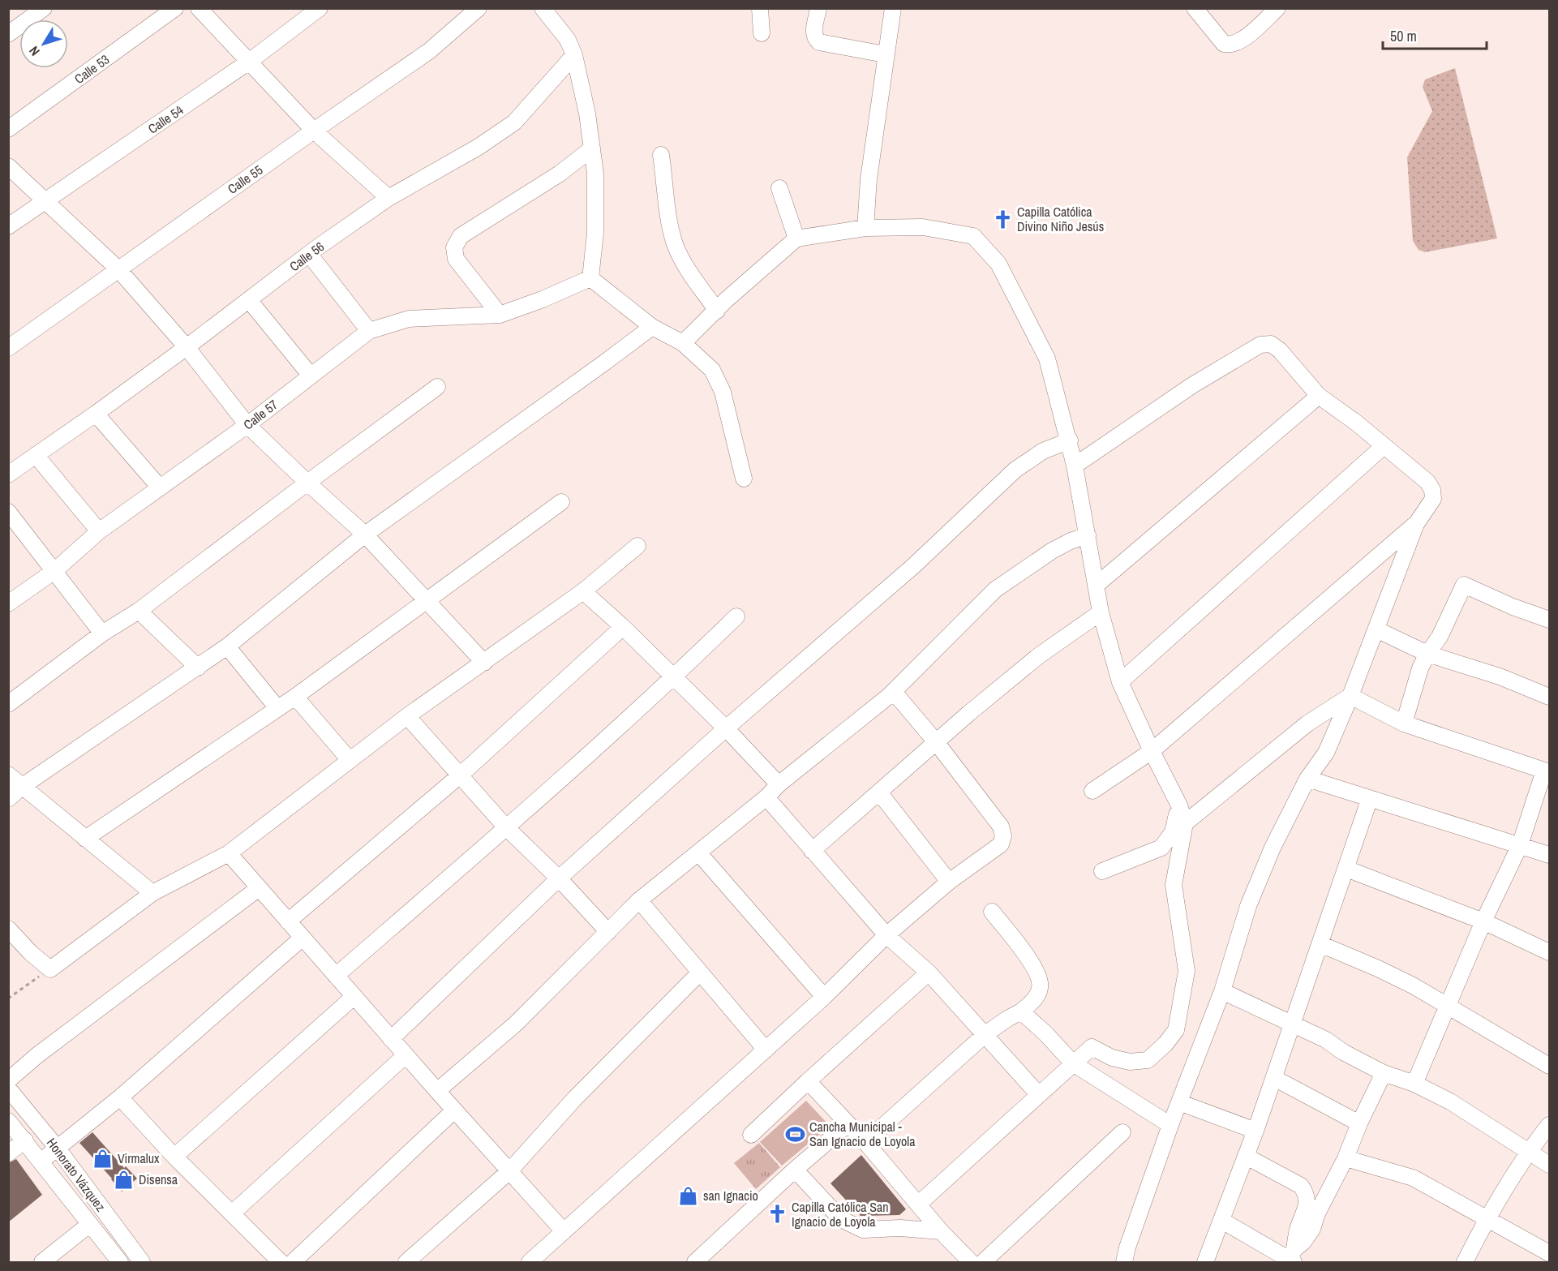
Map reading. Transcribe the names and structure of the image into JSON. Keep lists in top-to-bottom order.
{
  "streets": {
    "street": [
      "Calle 53",
      "Calle 54",
      "Calle 55",
      "Calle 56",
      "Calle 57",
      "Honorato Vázquez"
    ]
  },
  "places": {
    "church": ["Capilla Católica Divino Niño Jesús", "Capilla Católica San Ignacio de Loyola"],
    "sports": ["Cancha Municipal - San Ignacio de Loyola"],
    "shop": ["Virmalux", "Disensa", "san Ignacio"]
  },
  "scale_bar": "50 m",
  "north": "bottom left"
}
